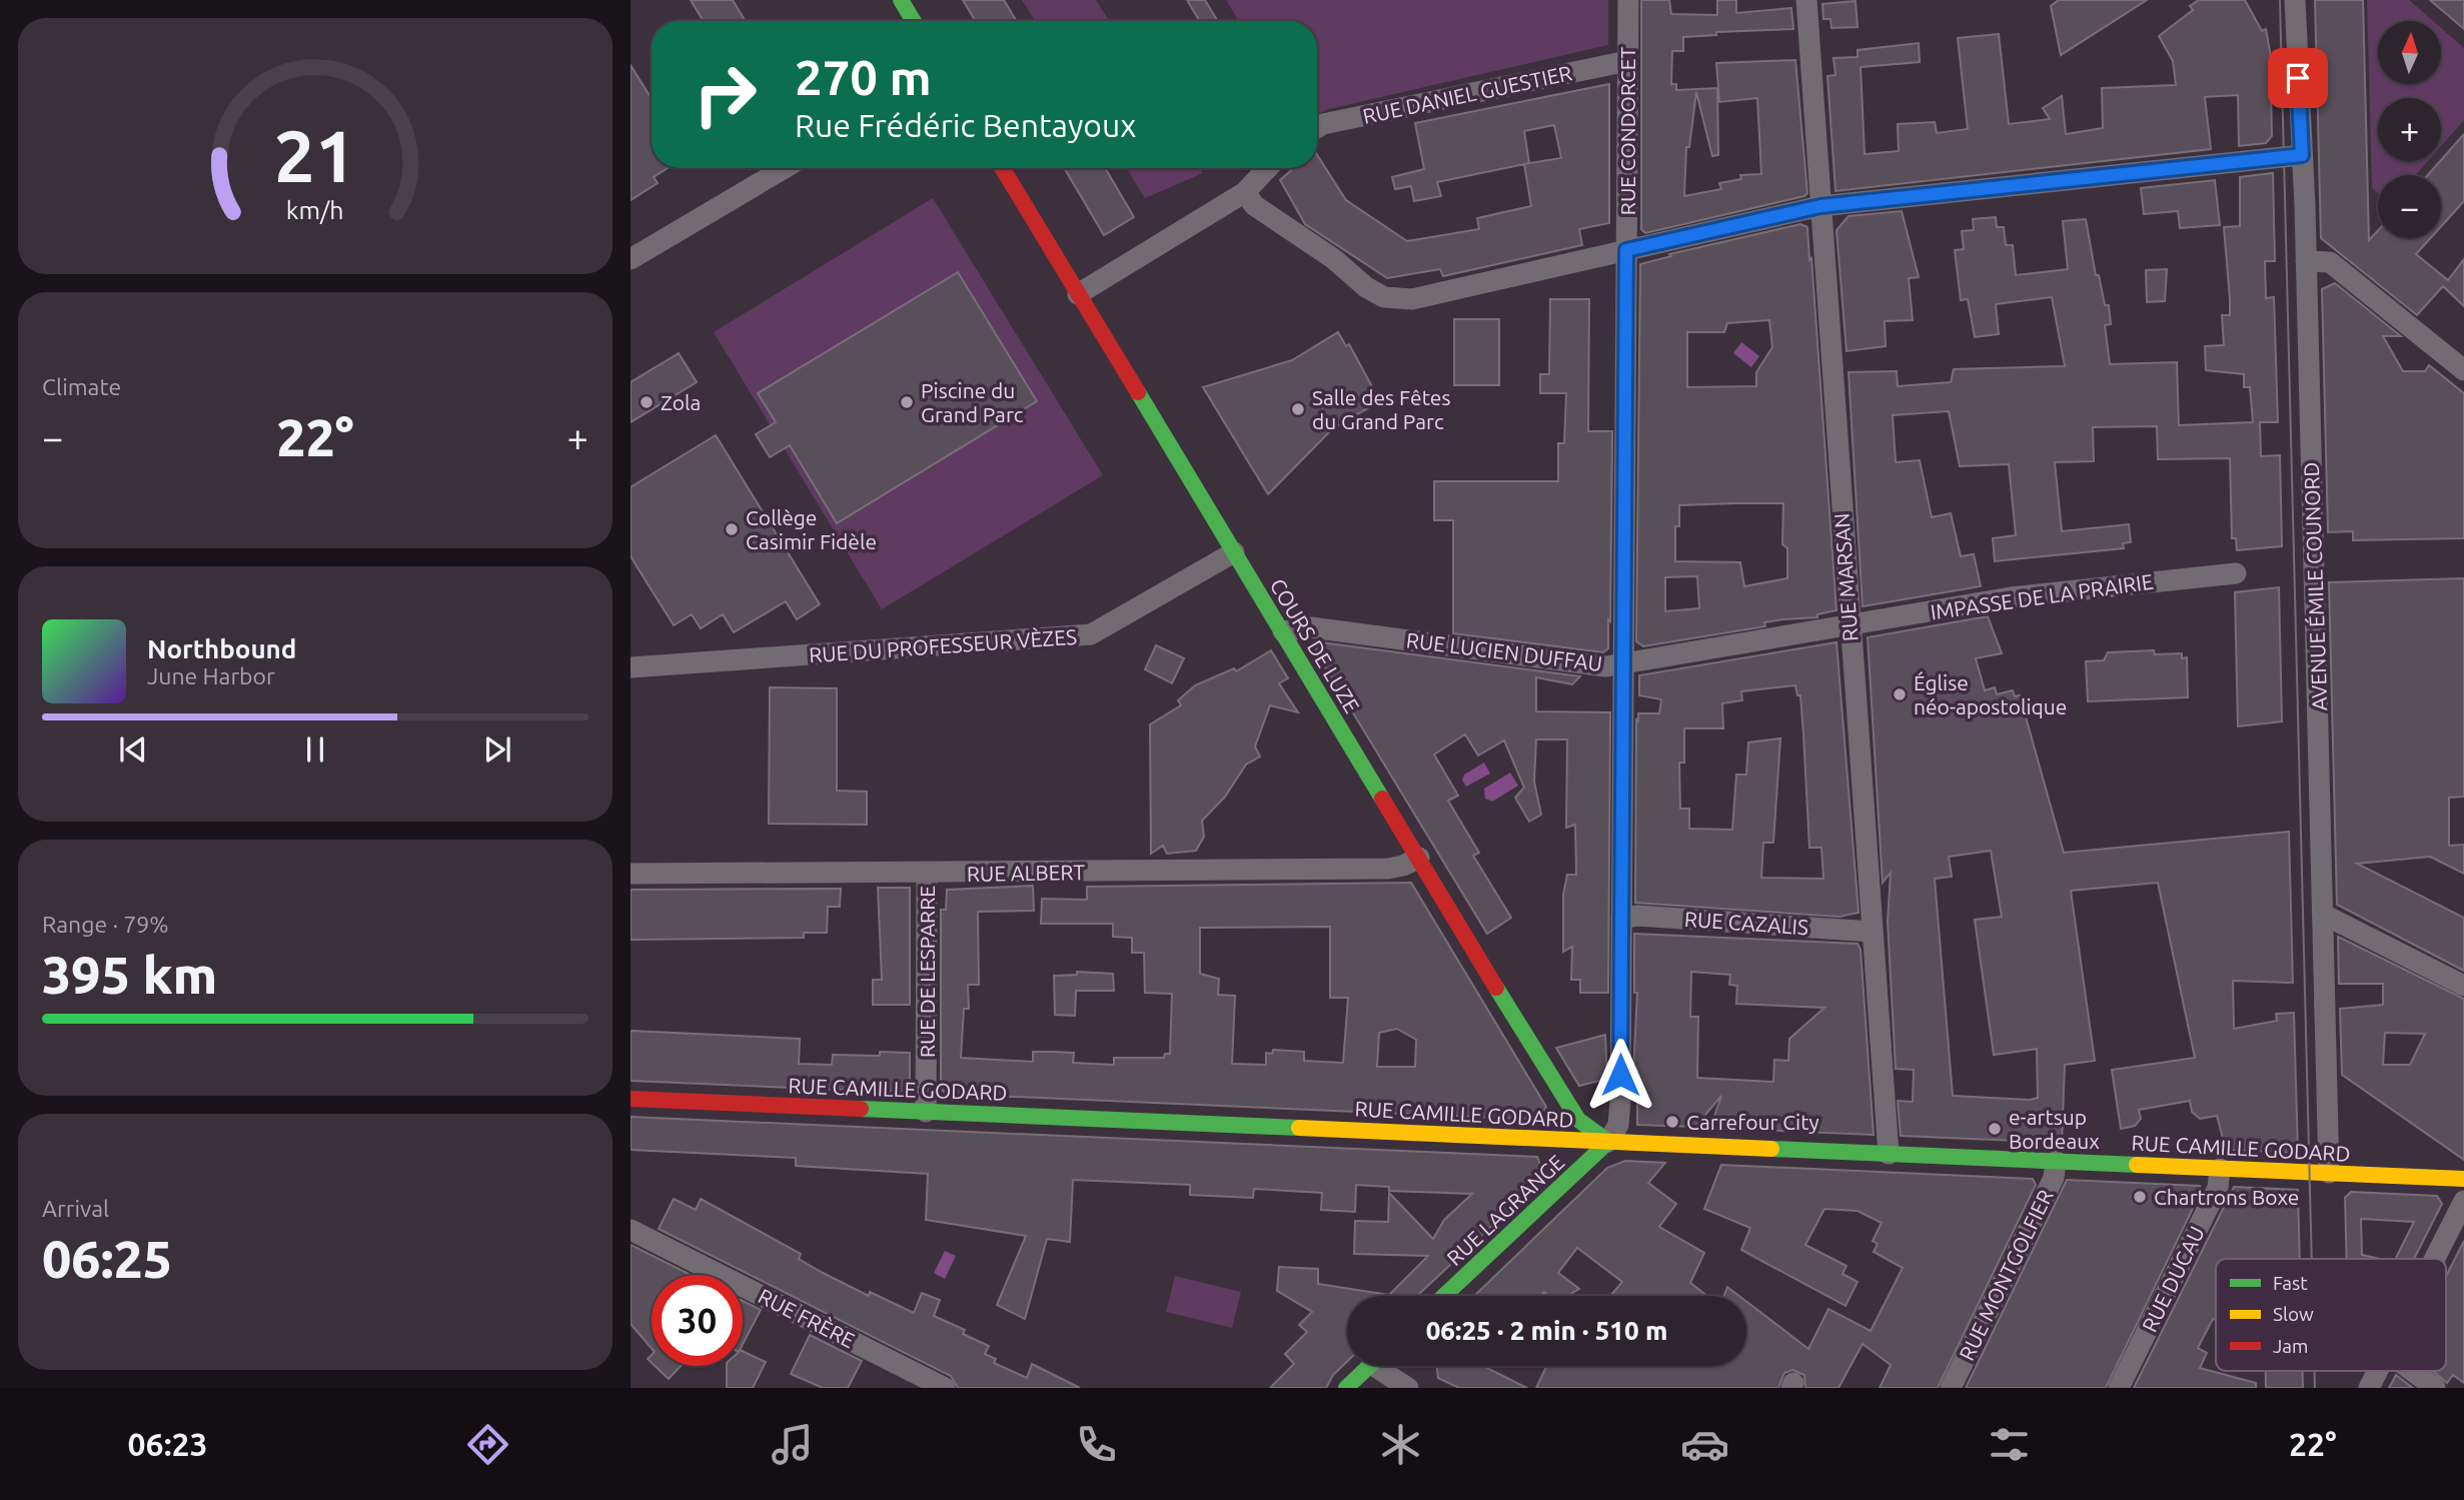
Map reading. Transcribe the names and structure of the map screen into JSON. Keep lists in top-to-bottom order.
{
  "streets": {
    "street": [
      "RUE DANIEL GUESTIER",
      "RUE CONDORCET",
      "RUE MARSAN",
      "AVENUE ÉMILE COUNORD",
      "IMPASSE DE LA PRAIRIE",
      "RUE DU PROFESSEUR VÈZES",
      "COURS DE LUZE",
      "RUE LUCIEN DUFFAU",
      "RUE ALBERT",
      "RUE CAZALIS",
      "RUE DE LESPARRE",
      "RUE CAMILLE GODARD",
      "RUE LAGRANGE",
      "RUE MONTGOLFIER",
      "RUE DUCAU",
      "RUE FRÈRE"
    ]
  },
  "crossings": [
    ["RUE DANIEL GUESTIER", "RUE CONDORCET"],
    ["RUE CONDORCET", "COURS DE LUZE"],
    ["RUE CONDORCET", "RUE LUCIEN DUFFAU"],
    ["RUE CONDORCET", "RUE CAZALIS"],
    ["RUE CONDORCET", "RUE CAMILLE GODARD"],
    ["RUE CONDORCET", "RUE LAGRANGE"],
    ["RUE MARSAN", "IMPASSE DE LA PRAIRIE"],
    ["RUE MARSAN", "RUE LUCIEN DUFFAU"],
    ["RUE MARSAN", "RUE CAZALIS"],
    ["RUE MARSAN", "RUE CAMILLE GODARD"],
    ["AVENUE ÉMILE COUNORD", "RUE CAMILLE GODARD"],
    ["IMPASSE DE LA PRAIRIE", "RUE LUCIEN DUFFAU"],
    ["RUE DU PROFESSEUR VÈZES", "COURS DE LUZE"],
    ["COURS DE LUZE", "RUE LUCIEN DUFFAU"],
    ["COURS DE LUZE", "RUE ALBERT"],
    ["COURS DE LUZE", "RUE CAMILLE GODARD"],
    ["COURS DE LUZE", "RUE LAGRANGE"],
    ["RUE ALBERT", "RUE DE LESPARRE"],
    ["RUE DE LESPARRE", "RUE CAMILLE GODARD"],
    ["RUE CAMILLE GODARD", "RUE LAGRANGE"],
    ["RUE CAMILLE GODARD", "RUE MONTGOLFIER"],
    ["RUE CAMILLE GODARD", "RUE DUCAU"]
  ],
  "places": [
    "Zola",
    "Piscine du Grand Parc",
    "Salle des Fêtes du Grand Parc",
    "Collège Casimir Fidèle",
    "Église néo-apostolique",
    "Carrefour City",
    "e-artsup Bordeaux",
    "Chartrons Boxe"
  ],
  "legend": ["Fast", "Slow", "Jam"],
  "north": "top",
  "page": {
    "map_buttons": ["+", "−"],
    "turn": ["270 m", "Rue Frédéric Bentayoux"],
    "tile": [
      "Climate",
      ["Range · 79%", "395 km"],
      ["Arrival", "06:25"]
    ],
    "heat": ["−", "22°", "+"],
    "song": ["Northbound", "June Harbor"],
    "limit": "30",
    "trip": "06:25 · 2 min · 510 m",
    "tabs": ["06:23", "22°"],
    "gauge": ["21", "km/h"]
  }
}
